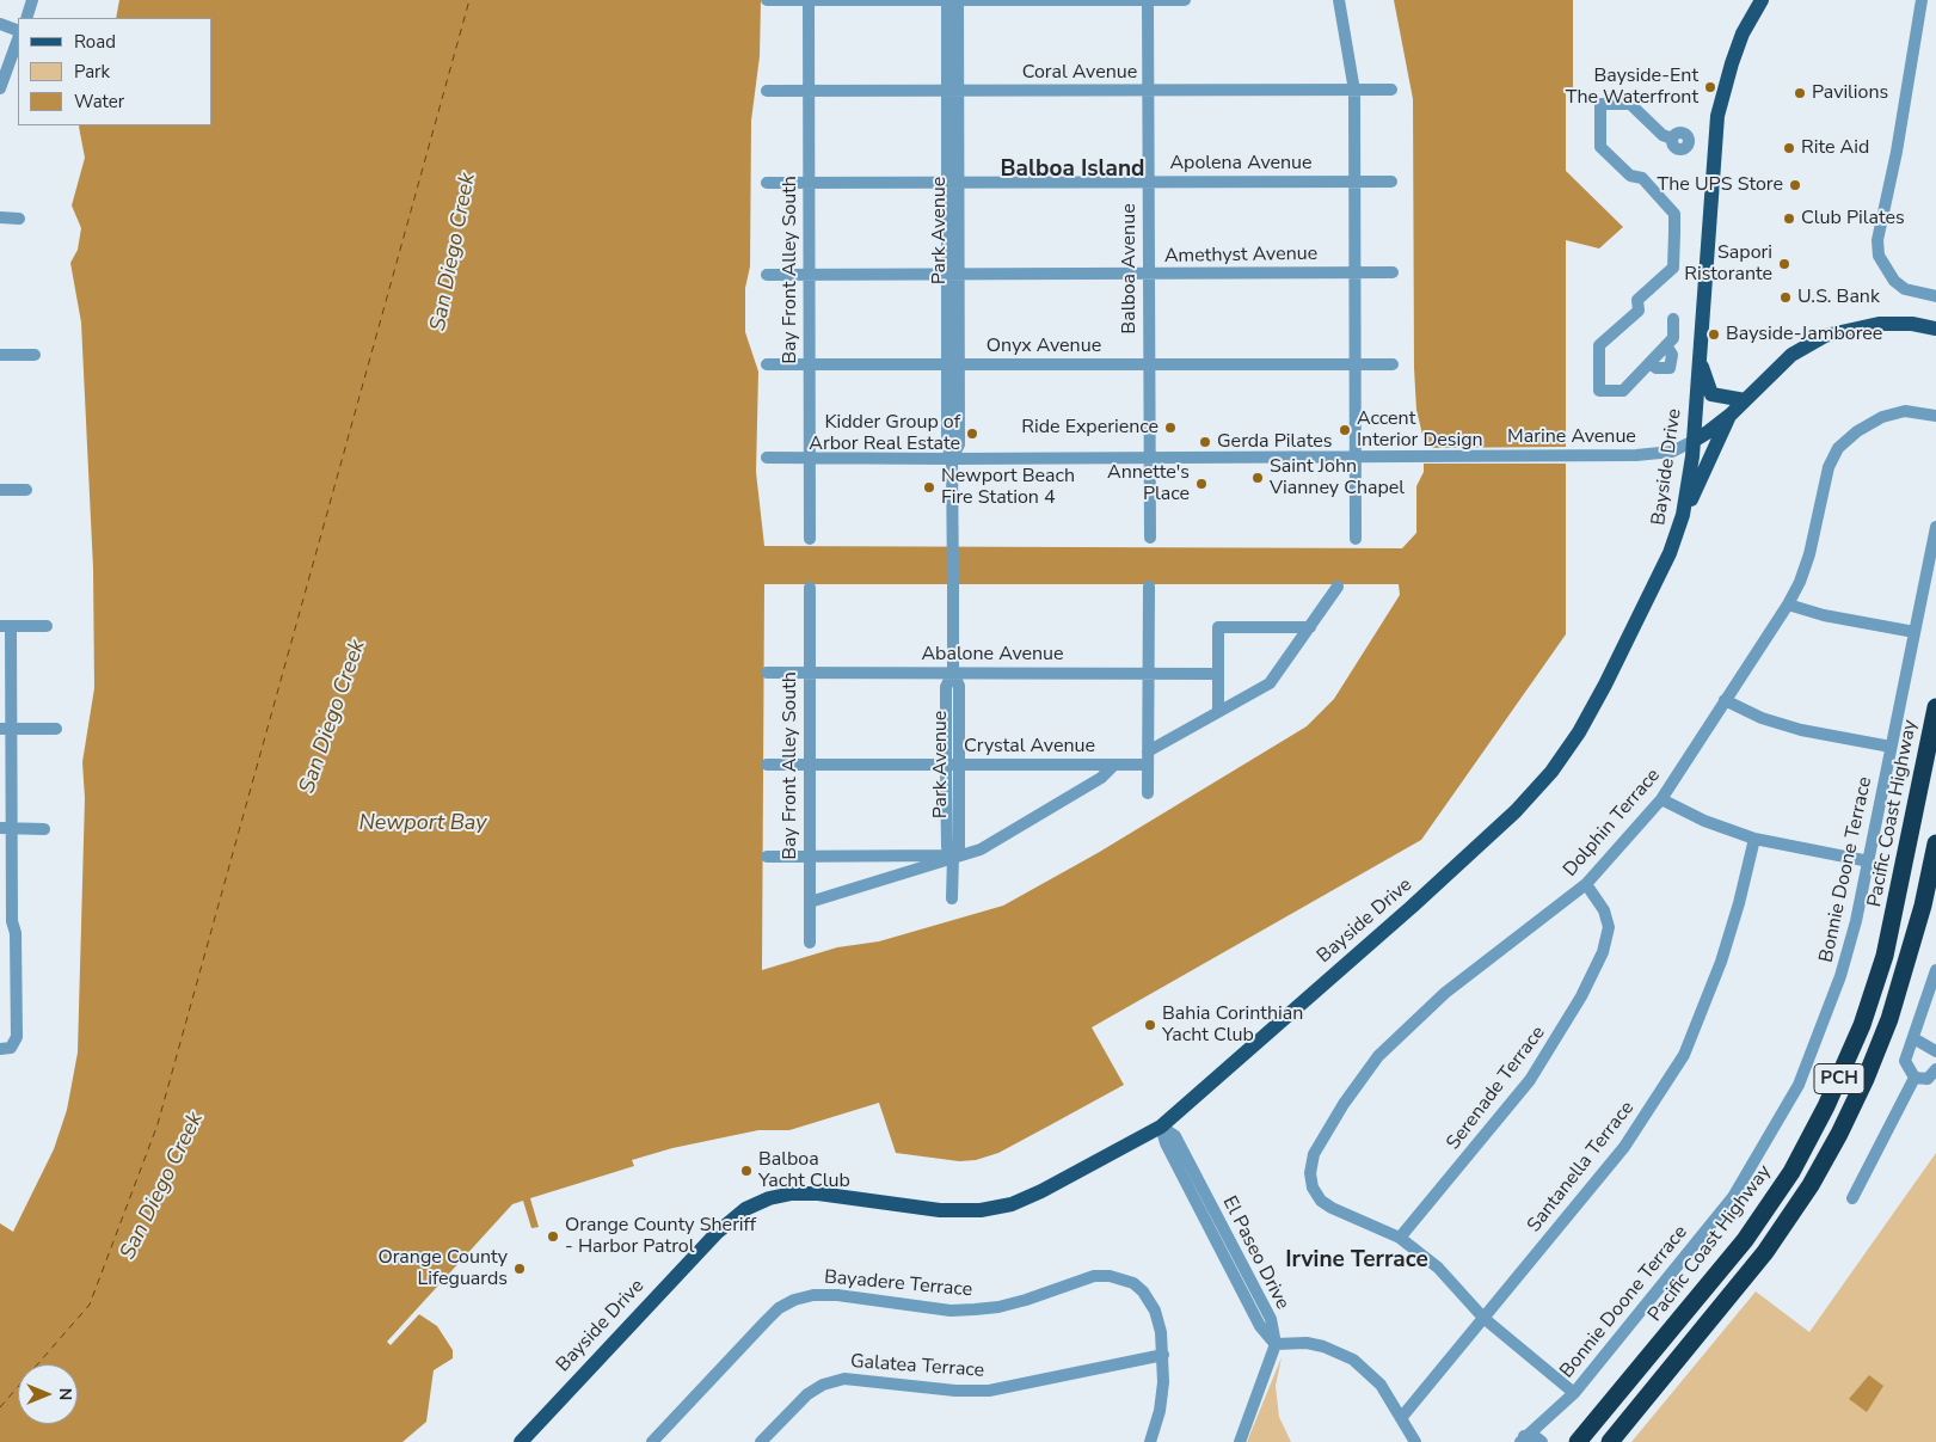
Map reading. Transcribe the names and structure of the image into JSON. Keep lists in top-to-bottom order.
{
  "streets": {
    "highway": ["Pacific Coast Highway", "PCH"],
    "main road": ["Bayside Drive"],
    "street": [
      "Coral Avenue",
      "Apolena Avenue",
      "Park Avenue",
      "Amethyst Avenue",
      "Balboa Avenue",
      "Bay Front Alley South",
      "Onyx Avenue",
      "Marine Avenue",
      "Abalone Avenue",
      "Crystal Avenue",
      "Dolphin Terrace",
      "Bonnie Doone Terrace",
      "Serenade Terrace",
      "Santanella Terrace",
      "El Paseo Drive",
      "Bayadere Terrace",
      "Galatea Terrace"
    ]
  },
  "crossings": [
    ["Coral Avenue", "Park Avenue"],
    ["Coral Avenue", "Balboa Avenue"],
    ["Coral Avenue", "Bay Front Alley South"],
    ["Apolena Avenue", "Park Avenue"],
    ["Apolena Avenue", "Balboa Avenue"],
    ["Apolena Avenue", "Bay Front Alley South"],
    ["Park Avenue", "Amethyst Avenue"],
    ["Park Avenue", "Onyx Avenue"],
    ["Park Avenue", "Marine Avenue"],
    ["Park Avenue", "Abalone Avenue"],
    ["Park Avenue", "Crystal Avenue"],
    ["Amethyst Avenue", "Balboa Avenue"],
    ["Amethyst Avenue", "Bay Front Alley South"],
    ["Balboa Avenue", "Onyx Avenue"],
    ["Balboa Avenue", "Marine Avenue"],
    ["Bay Front Alley South", "Onyx Avenue"],
    ["Bay Front Alley South", "Marine Avenue"],
    ["Bay Front Alley South", "Abalone Avenue"],
    ["Bay Front Alley South", "Crystal Avenue"],
    ["Marine Avenue", "Bayside Drive"],
    ["Bayside Drive", "El Paseo Drive"],
    ["Dolphin Terrace", "Serenade Terrace"],
    ["Bayadere Terrace", "Galatea Terrace"]
  ],
  "districts": ["Balboa Island", "Irvine Terrace"],
  "water": ["San Diego Creek", "Newport Bay"],
  "places": [
    "Bayside-Ent The Waterfront",
    "Pavilions",
    "Rite Aid",
    "The UPS Store",
    "Club Pilates",
    "Sapori Ristorante",
    "U.S. Bank",
    "Bayside-Jamboree",
    "Ride Experience",
    "Accent Interior Design",
    "Kidder Group of Arbor Real Estate",
    "Gerda Pilates",
    "Saint John Vianney Chapel",
    "Annette's Place",
    "Newport Beach Fire Station 4",
    "Bahia Corinthian Yacht Club",
    "Balboa Yacht Club",
    "Orange County Sheriff - Harbor Patrol",
    "Orange County Lifeguards"
  ],
  "legend": ["Road", "Park", "Water"],
  "north": "right"
}
